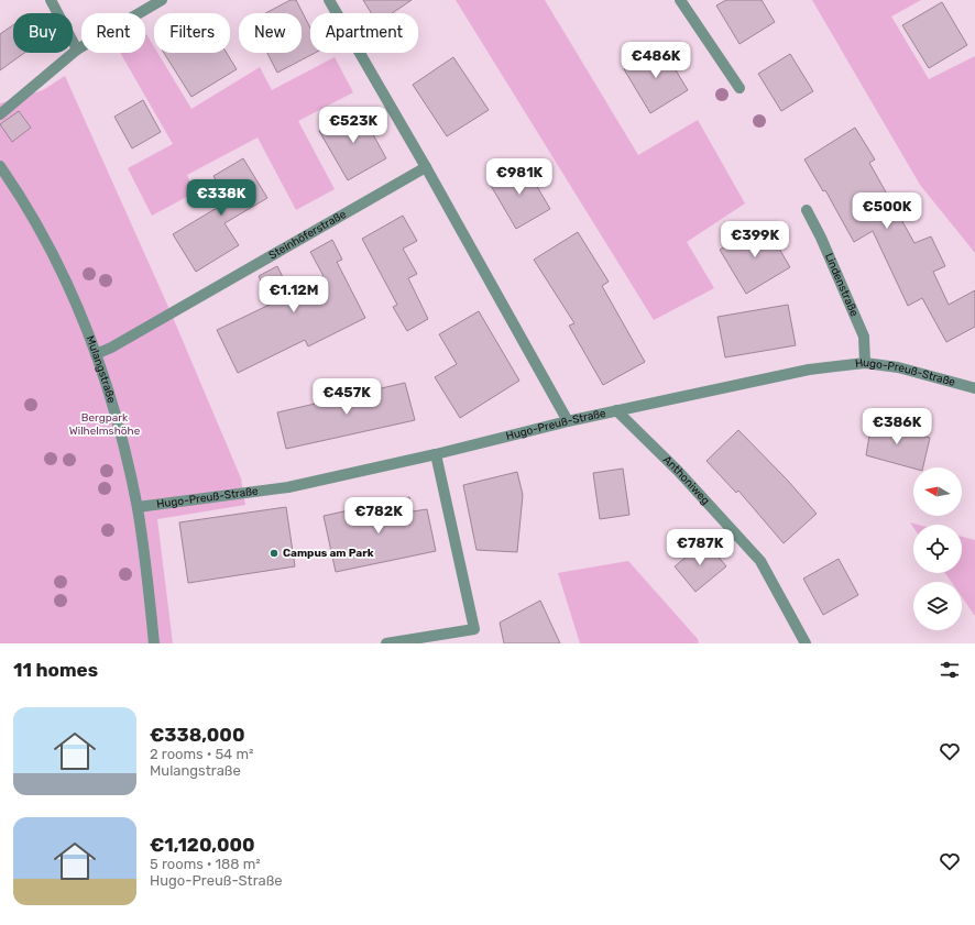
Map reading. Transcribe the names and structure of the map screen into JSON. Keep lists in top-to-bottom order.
{
  "streets": {
    "street": [
      "Steinhöferstraße",
      "Lindenstraße",
      "Mulangstraße",
      "Hugo-Preuß-Straße",
      "Anthoniweg"
    ]
  },
  "crossings": [
    ["Steinhöferstraße", "Mulangstraße"],
    ["Lindenstraße", "Hugo-Preuß-Straße"],
    ["Mulangstraße", "Hugo-Preuß-Straße"],
    ["Hugo-Preuß-Straße", "Anthoniweg"]
  ],
  "parks": ["Bergpark Wilhelmshöhe"],
  "places": ["Campus am Park"],
  "north": "left",
  "page": {
    "chip": [
      "Buy",
      "Rent",
      "Filters",
      "New",
      "Apartment"
    ],
    "price": [
      "€486K",
      "€523K",
      "€981K",
      "€338K",
      "€500K",
      "€399K",
      "€1.12M",
      "€457K",
      "€386K",
      "€782K",
      "€787K"
    ],
    "heading": "11 homes",
    "list": [
      {
        "name": "€338,000",
        "note": "2 rooms · 54 m² · Mulangstraße"
      },
      {
        "name": "€1,120,000",
        "note": "5 rooms · 188 m² · Hugo-Preuß-Straße"
      }
    ]
  }
}
